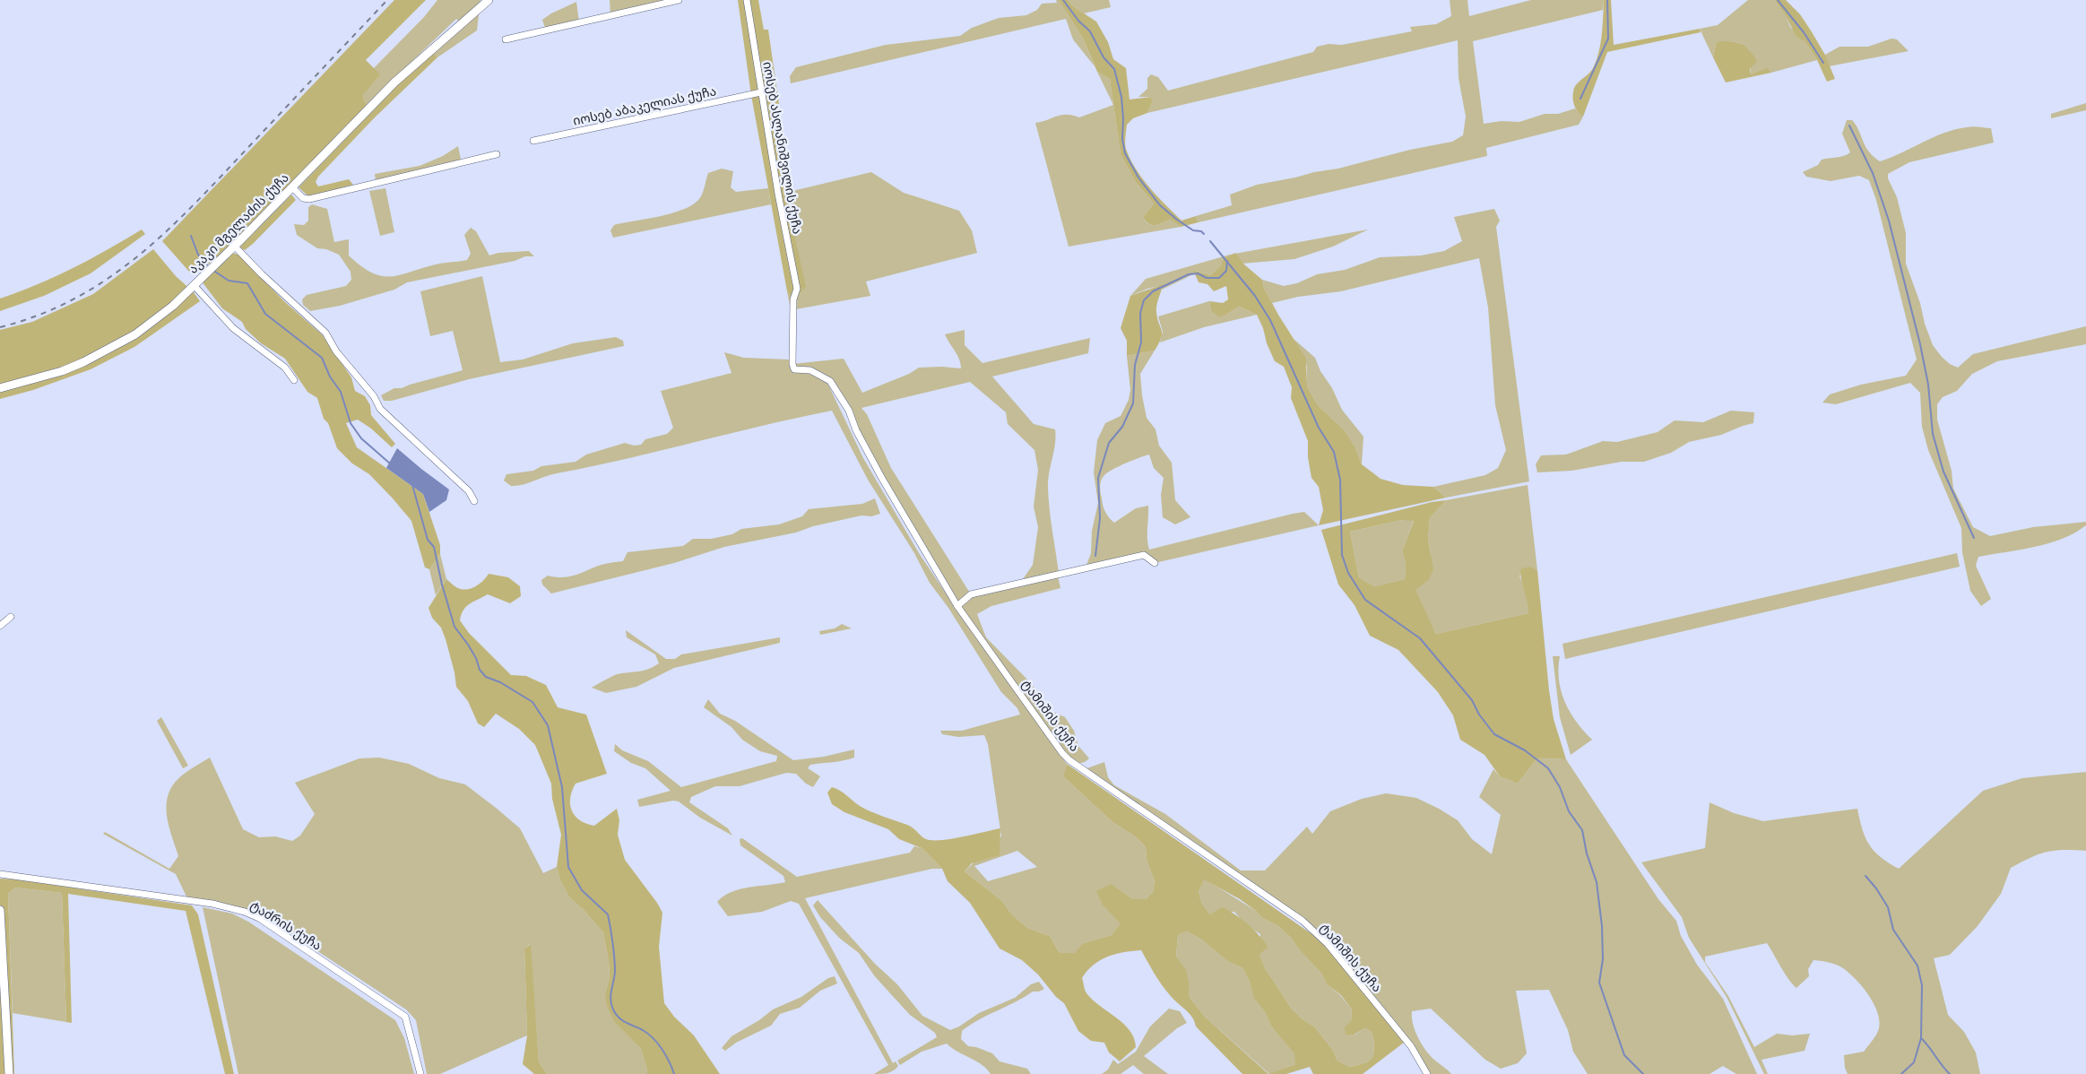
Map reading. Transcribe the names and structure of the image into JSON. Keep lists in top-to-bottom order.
{
  "streets": {
    "street": [
      "იოსებ აბაკელიას ქუჩა",
      "იოსებ ასლანიშვილის ქუჩა",
      "აკაკი მგელაძის ქუჩა",
      "ტამიშის ქუჩა",
      "ტაძრის ქუჩა"
    ]
  },
  "crossings": [
    ["იოსებ აბაკელიას ქუჩა", "იოსებ ასლანიშვილის ქუჩა"],
    ["იოსებ ასლანიშვილის ქუჩა", "ტამიშის ქუჩა"]
  ]
}
